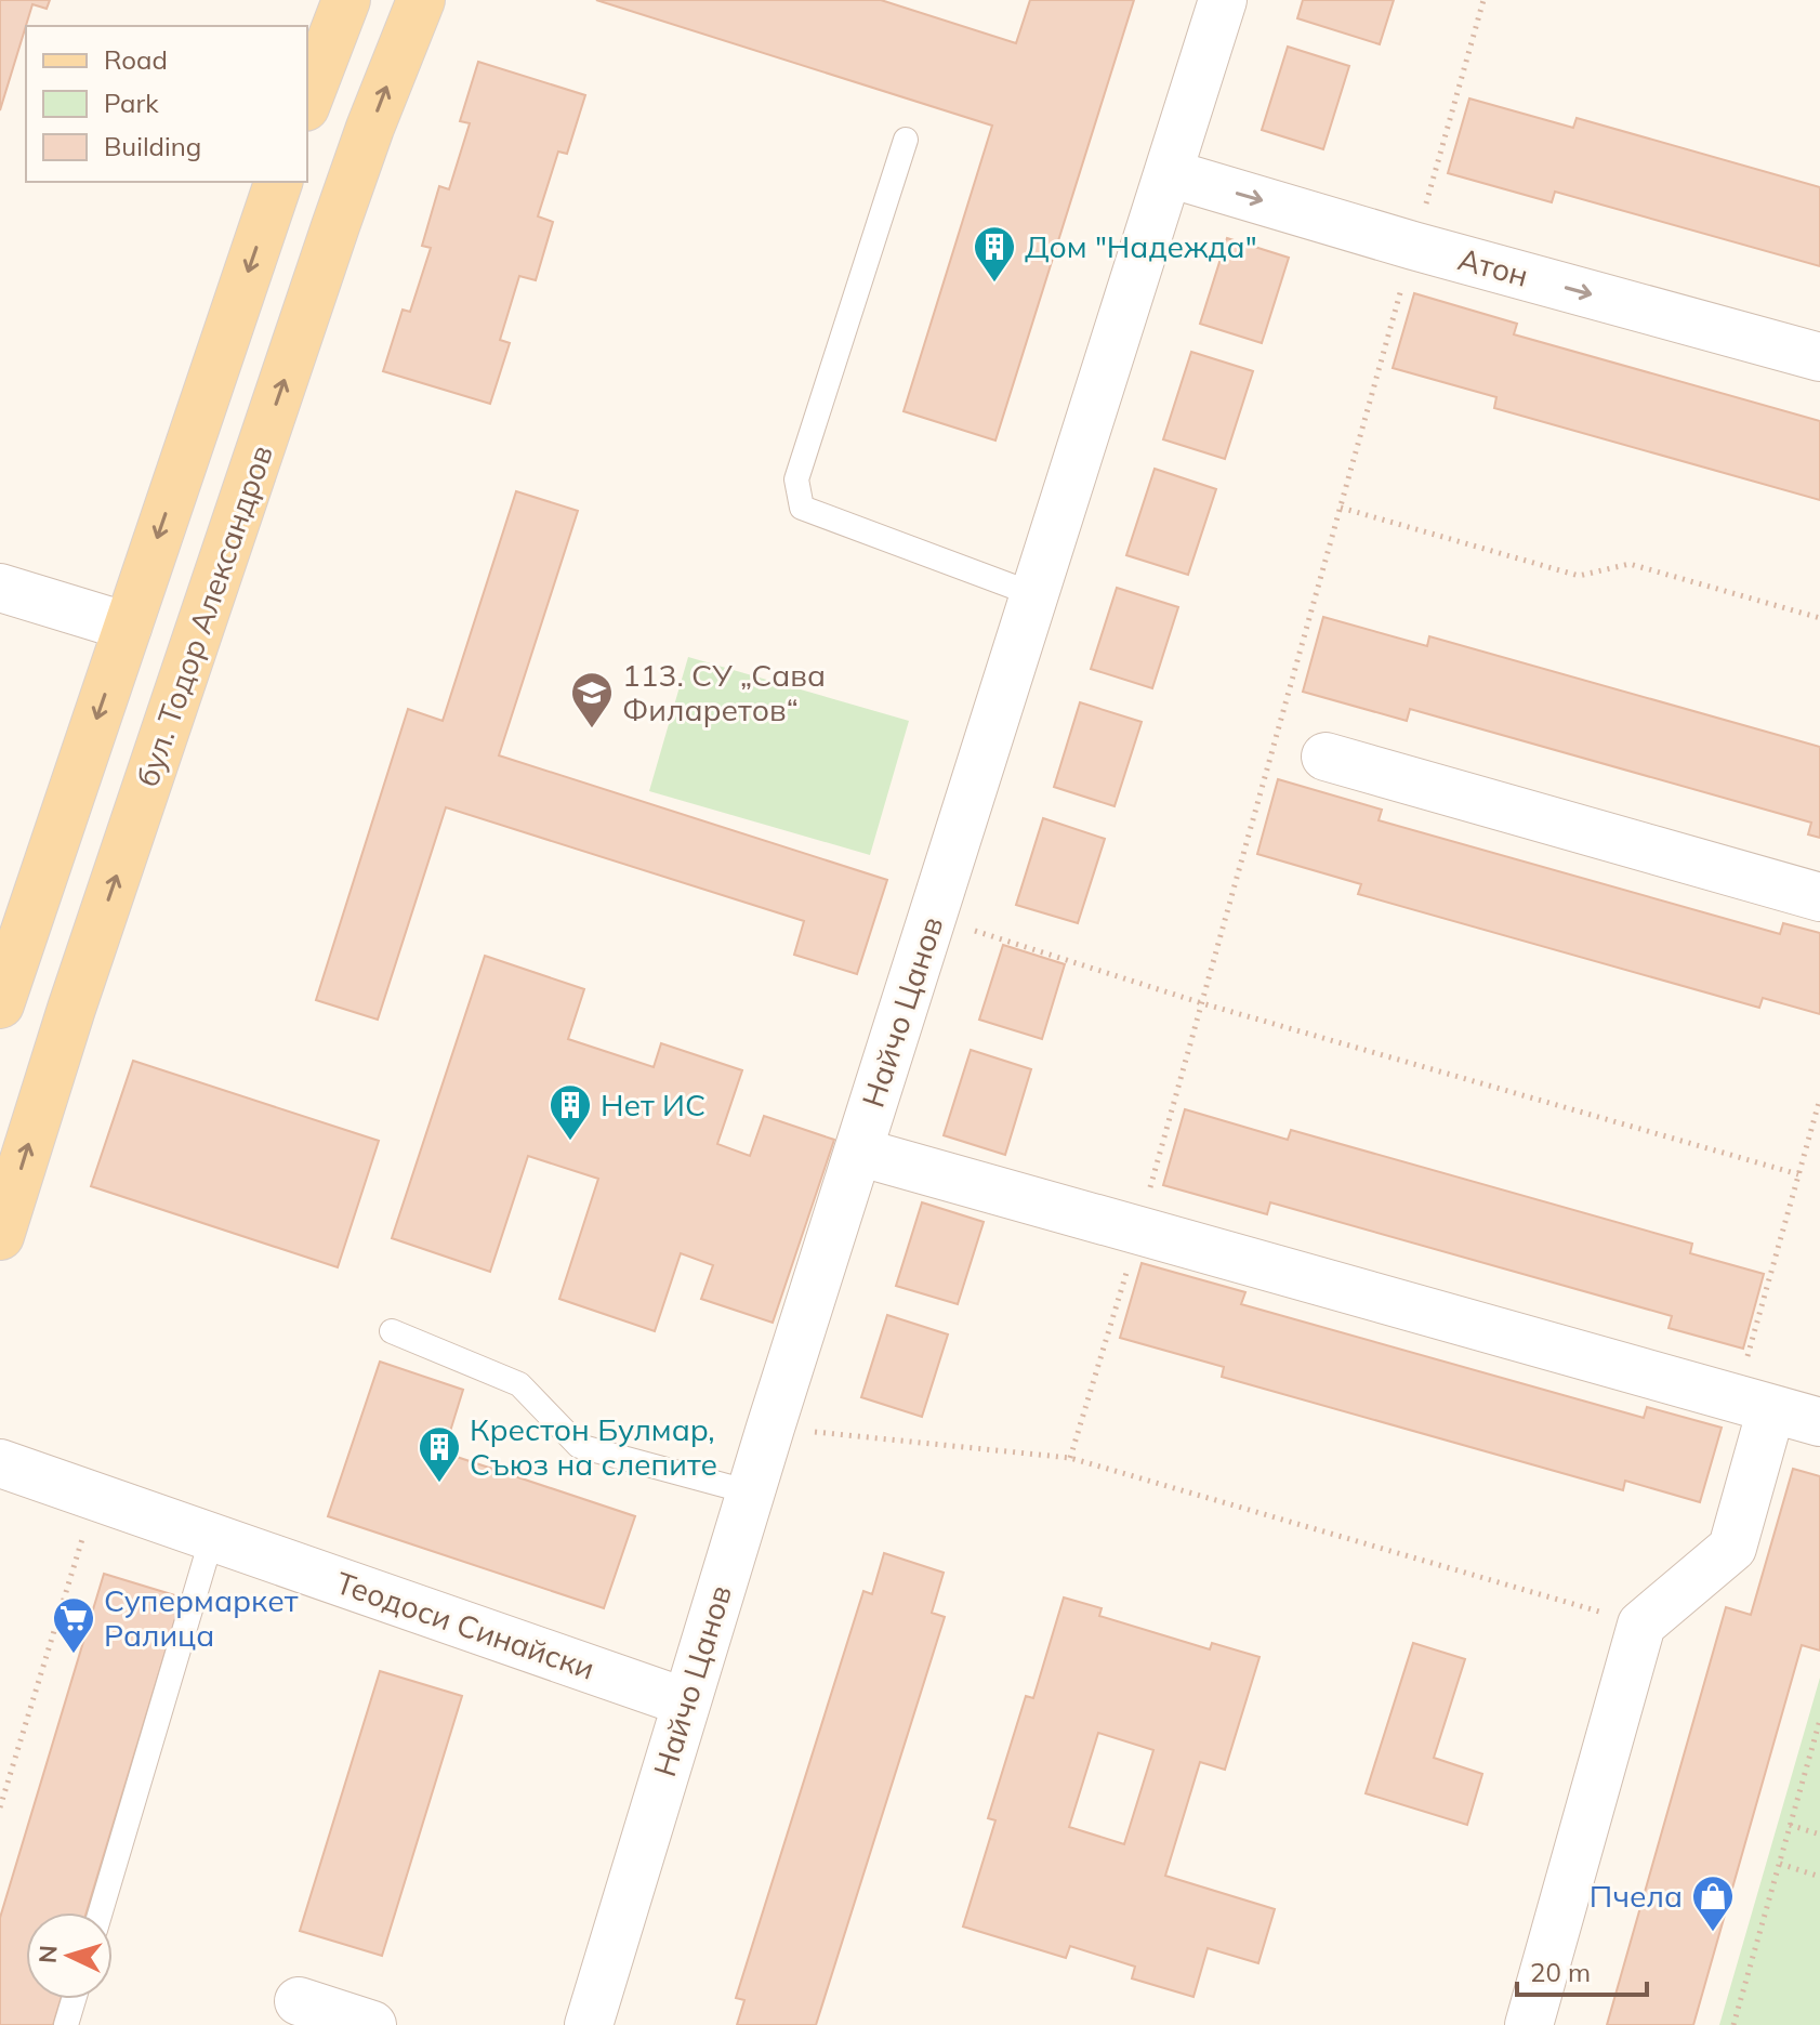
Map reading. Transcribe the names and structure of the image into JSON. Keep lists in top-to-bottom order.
{
  "streets": {
    "main road": ["бул. Тодор Александров"],
    "street": ["Атон", "Найчо Цанов", "Теодоси Синайски"]
  },
  "crossings": [
    ["Атон", "Найчо Цанов"],
    ["Найчо Цанов", "Теодоси Синайски"]
  ],
  "one_way": ["Атон"],
  "places": {
    "building": ["Дом \"Надежда\"", "Нет ИС", "Крестон Булмар, Съюз на слепите"],
    "school or university": ["113. СУ „Сава Филаретов“"],
    "supermarket": ["Супермаркет Ралица"],
    "shop": ["Пчела"]
  },
  "legend": ["Road", "Park", "Building"],
  "scale_bar": "20 m",
  "north": "left"
}
